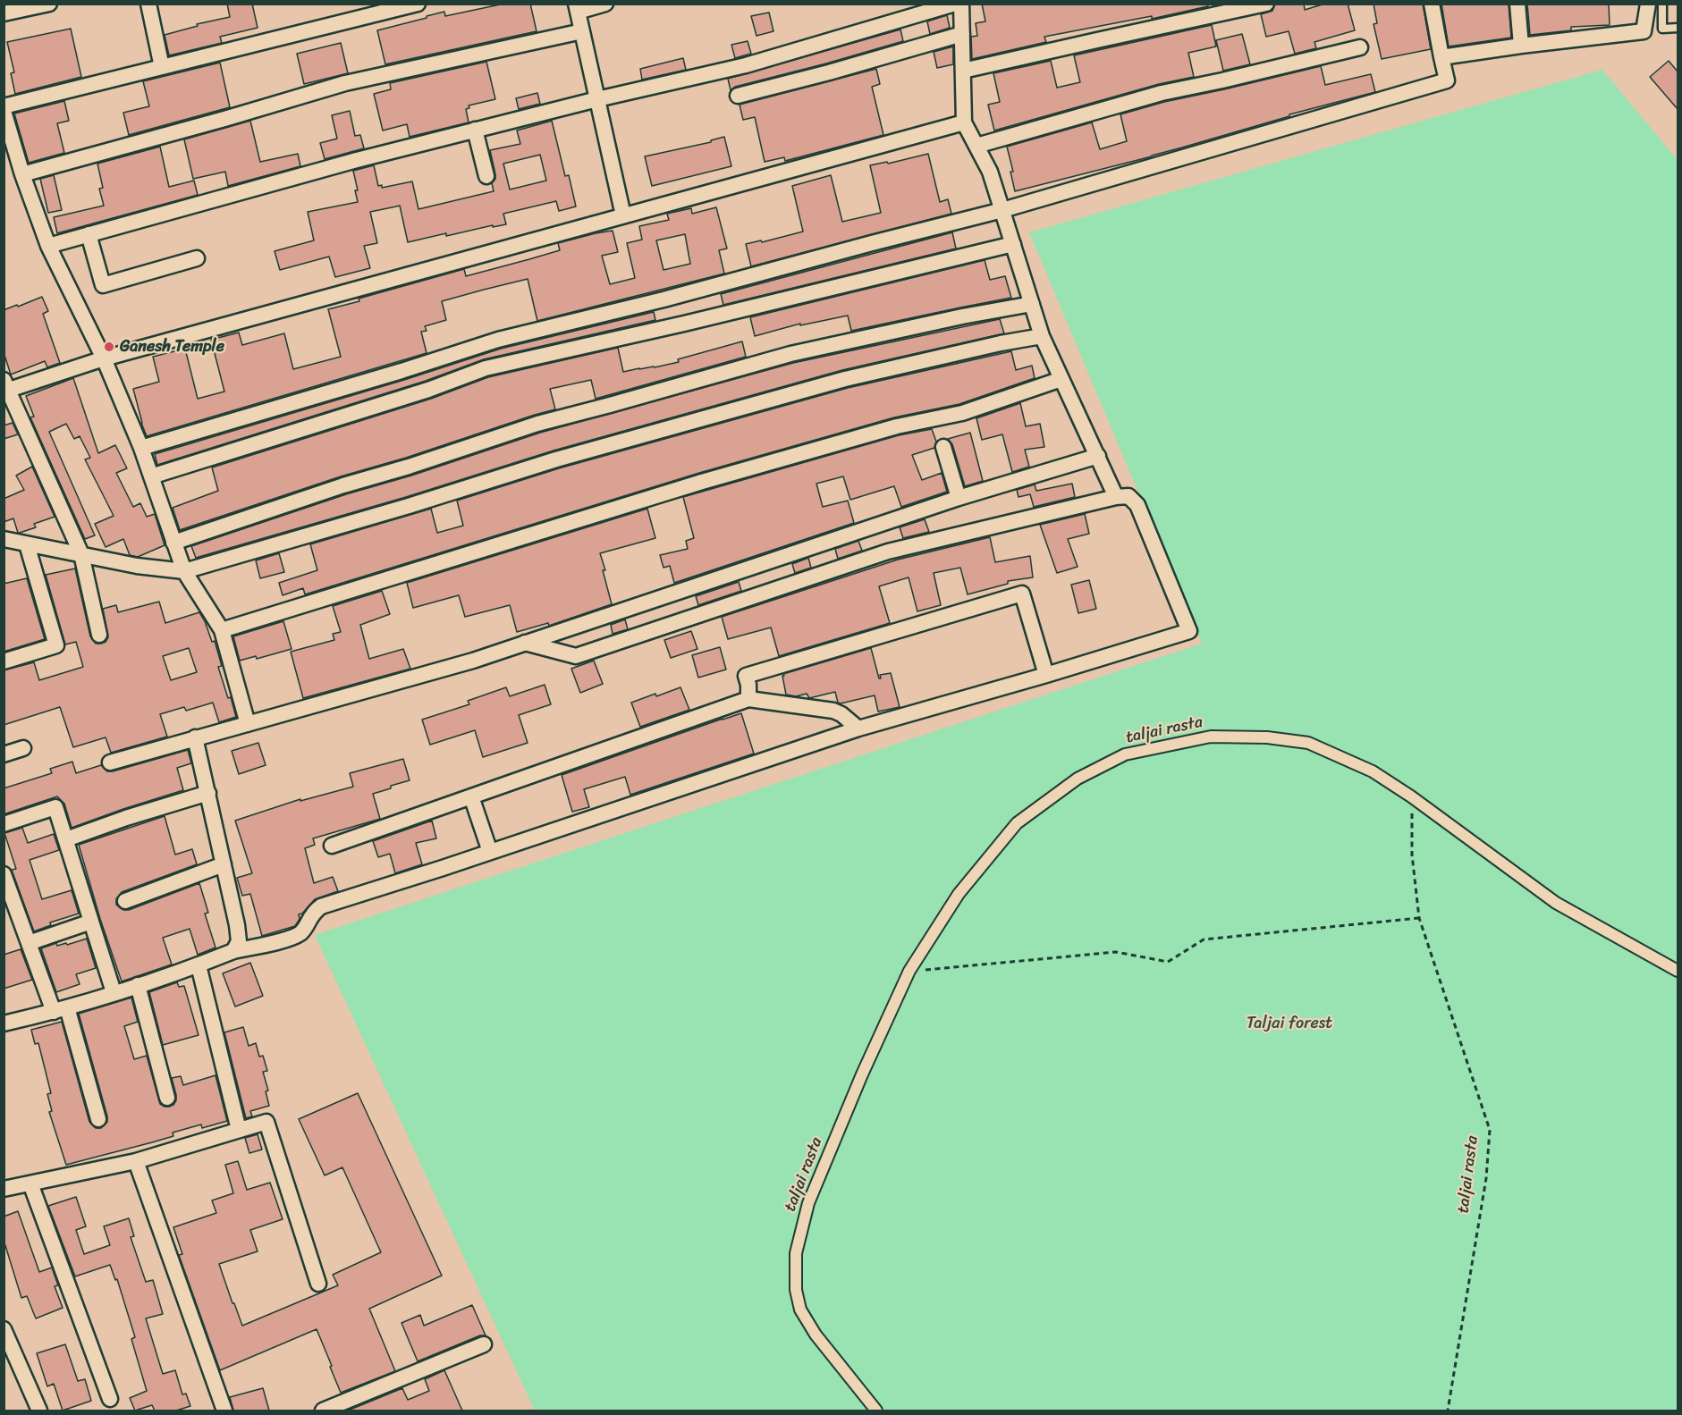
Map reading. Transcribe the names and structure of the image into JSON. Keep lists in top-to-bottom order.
{
  "streets": {
    "street": ["taljai rasta"]
  },
  "parks": ["Taljai forest"],
  "places": ["Ganesh Temple"]
}
